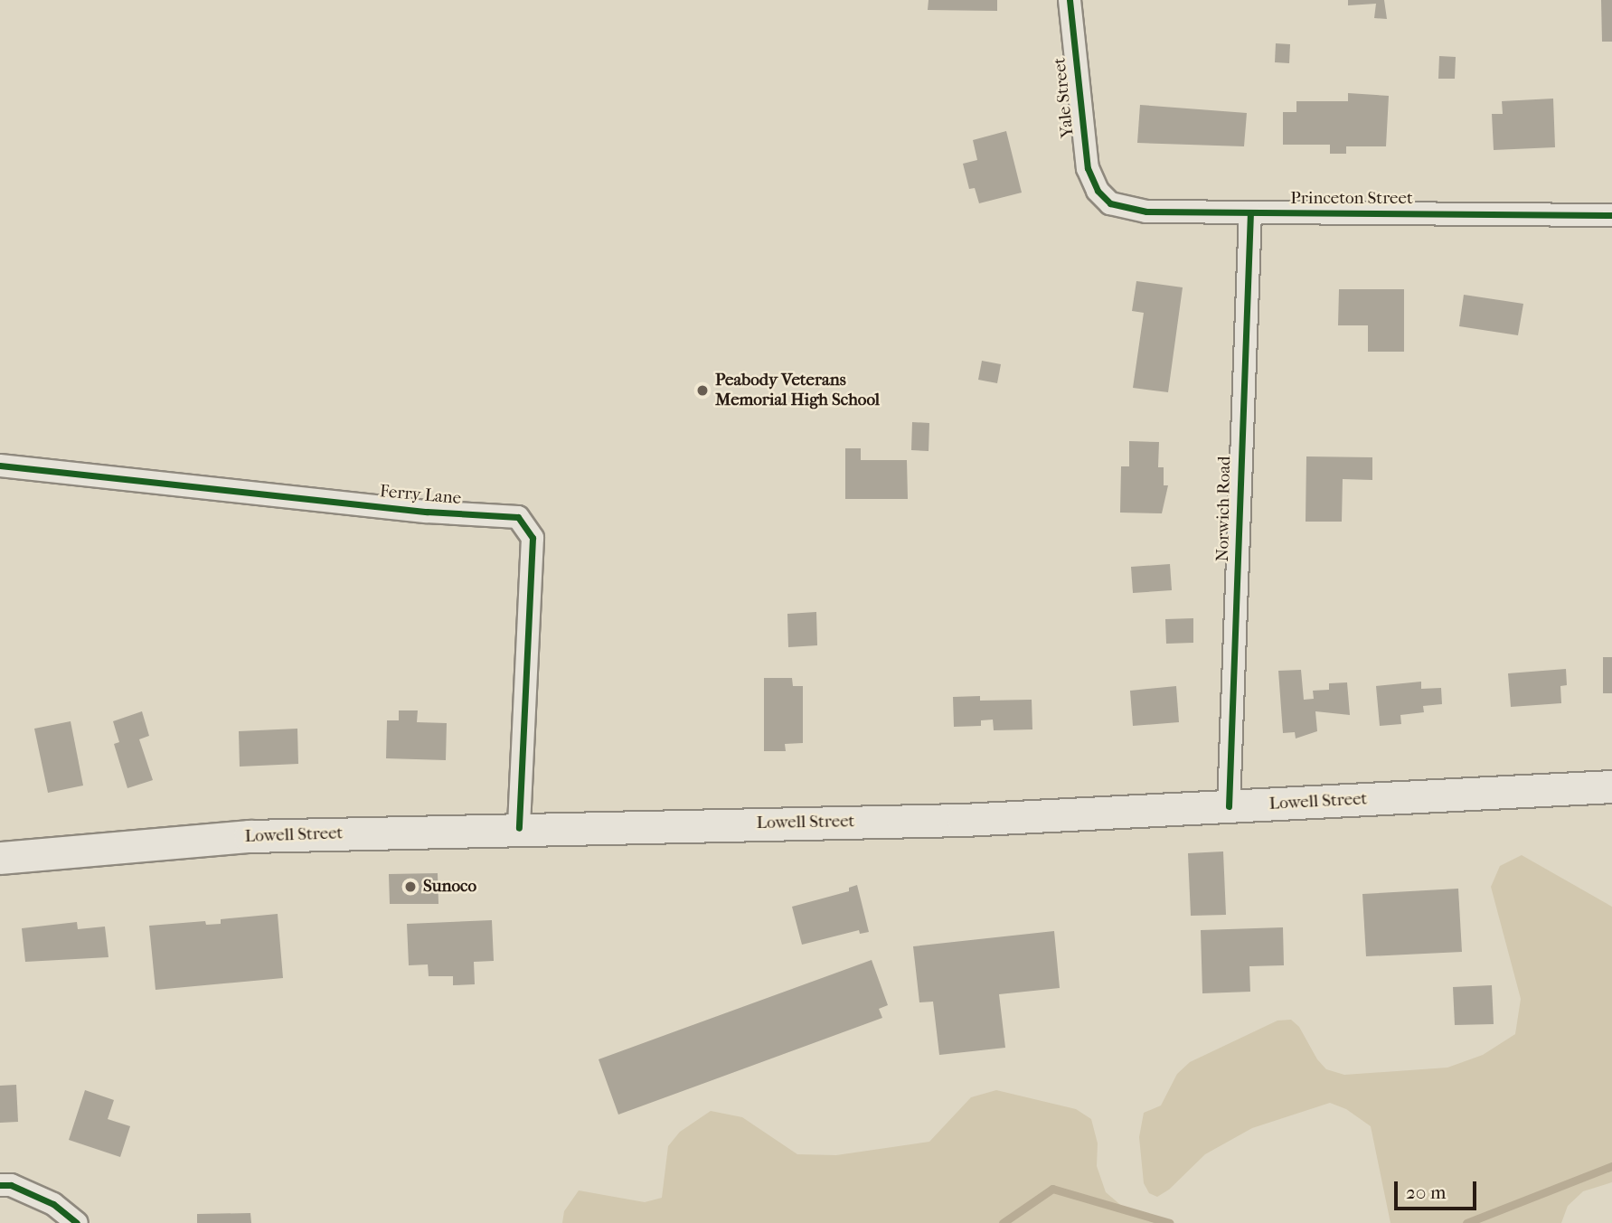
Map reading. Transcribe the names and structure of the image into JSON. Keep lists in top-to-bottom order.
{
  "streets": {
    "main road": ["Lowell Street"],
    "street": [
      "Yale Street",
      "Princeton Street",
      "Ferry Lane",
      "Norwich Road"
    ]
  },
  "crossings": [
    ["Yale Street", "Princeton Street"],
    ["Princeton Street", "Norwich Road"],
    ["Ferry Lane", "Lowell Street"],
    ["Norwich Road", "Lowell Street"]
  ],
  "places": ["Peabody Veterans Memorial High School", "Sunoco"],
  "scale_bar": "20 m"
}
